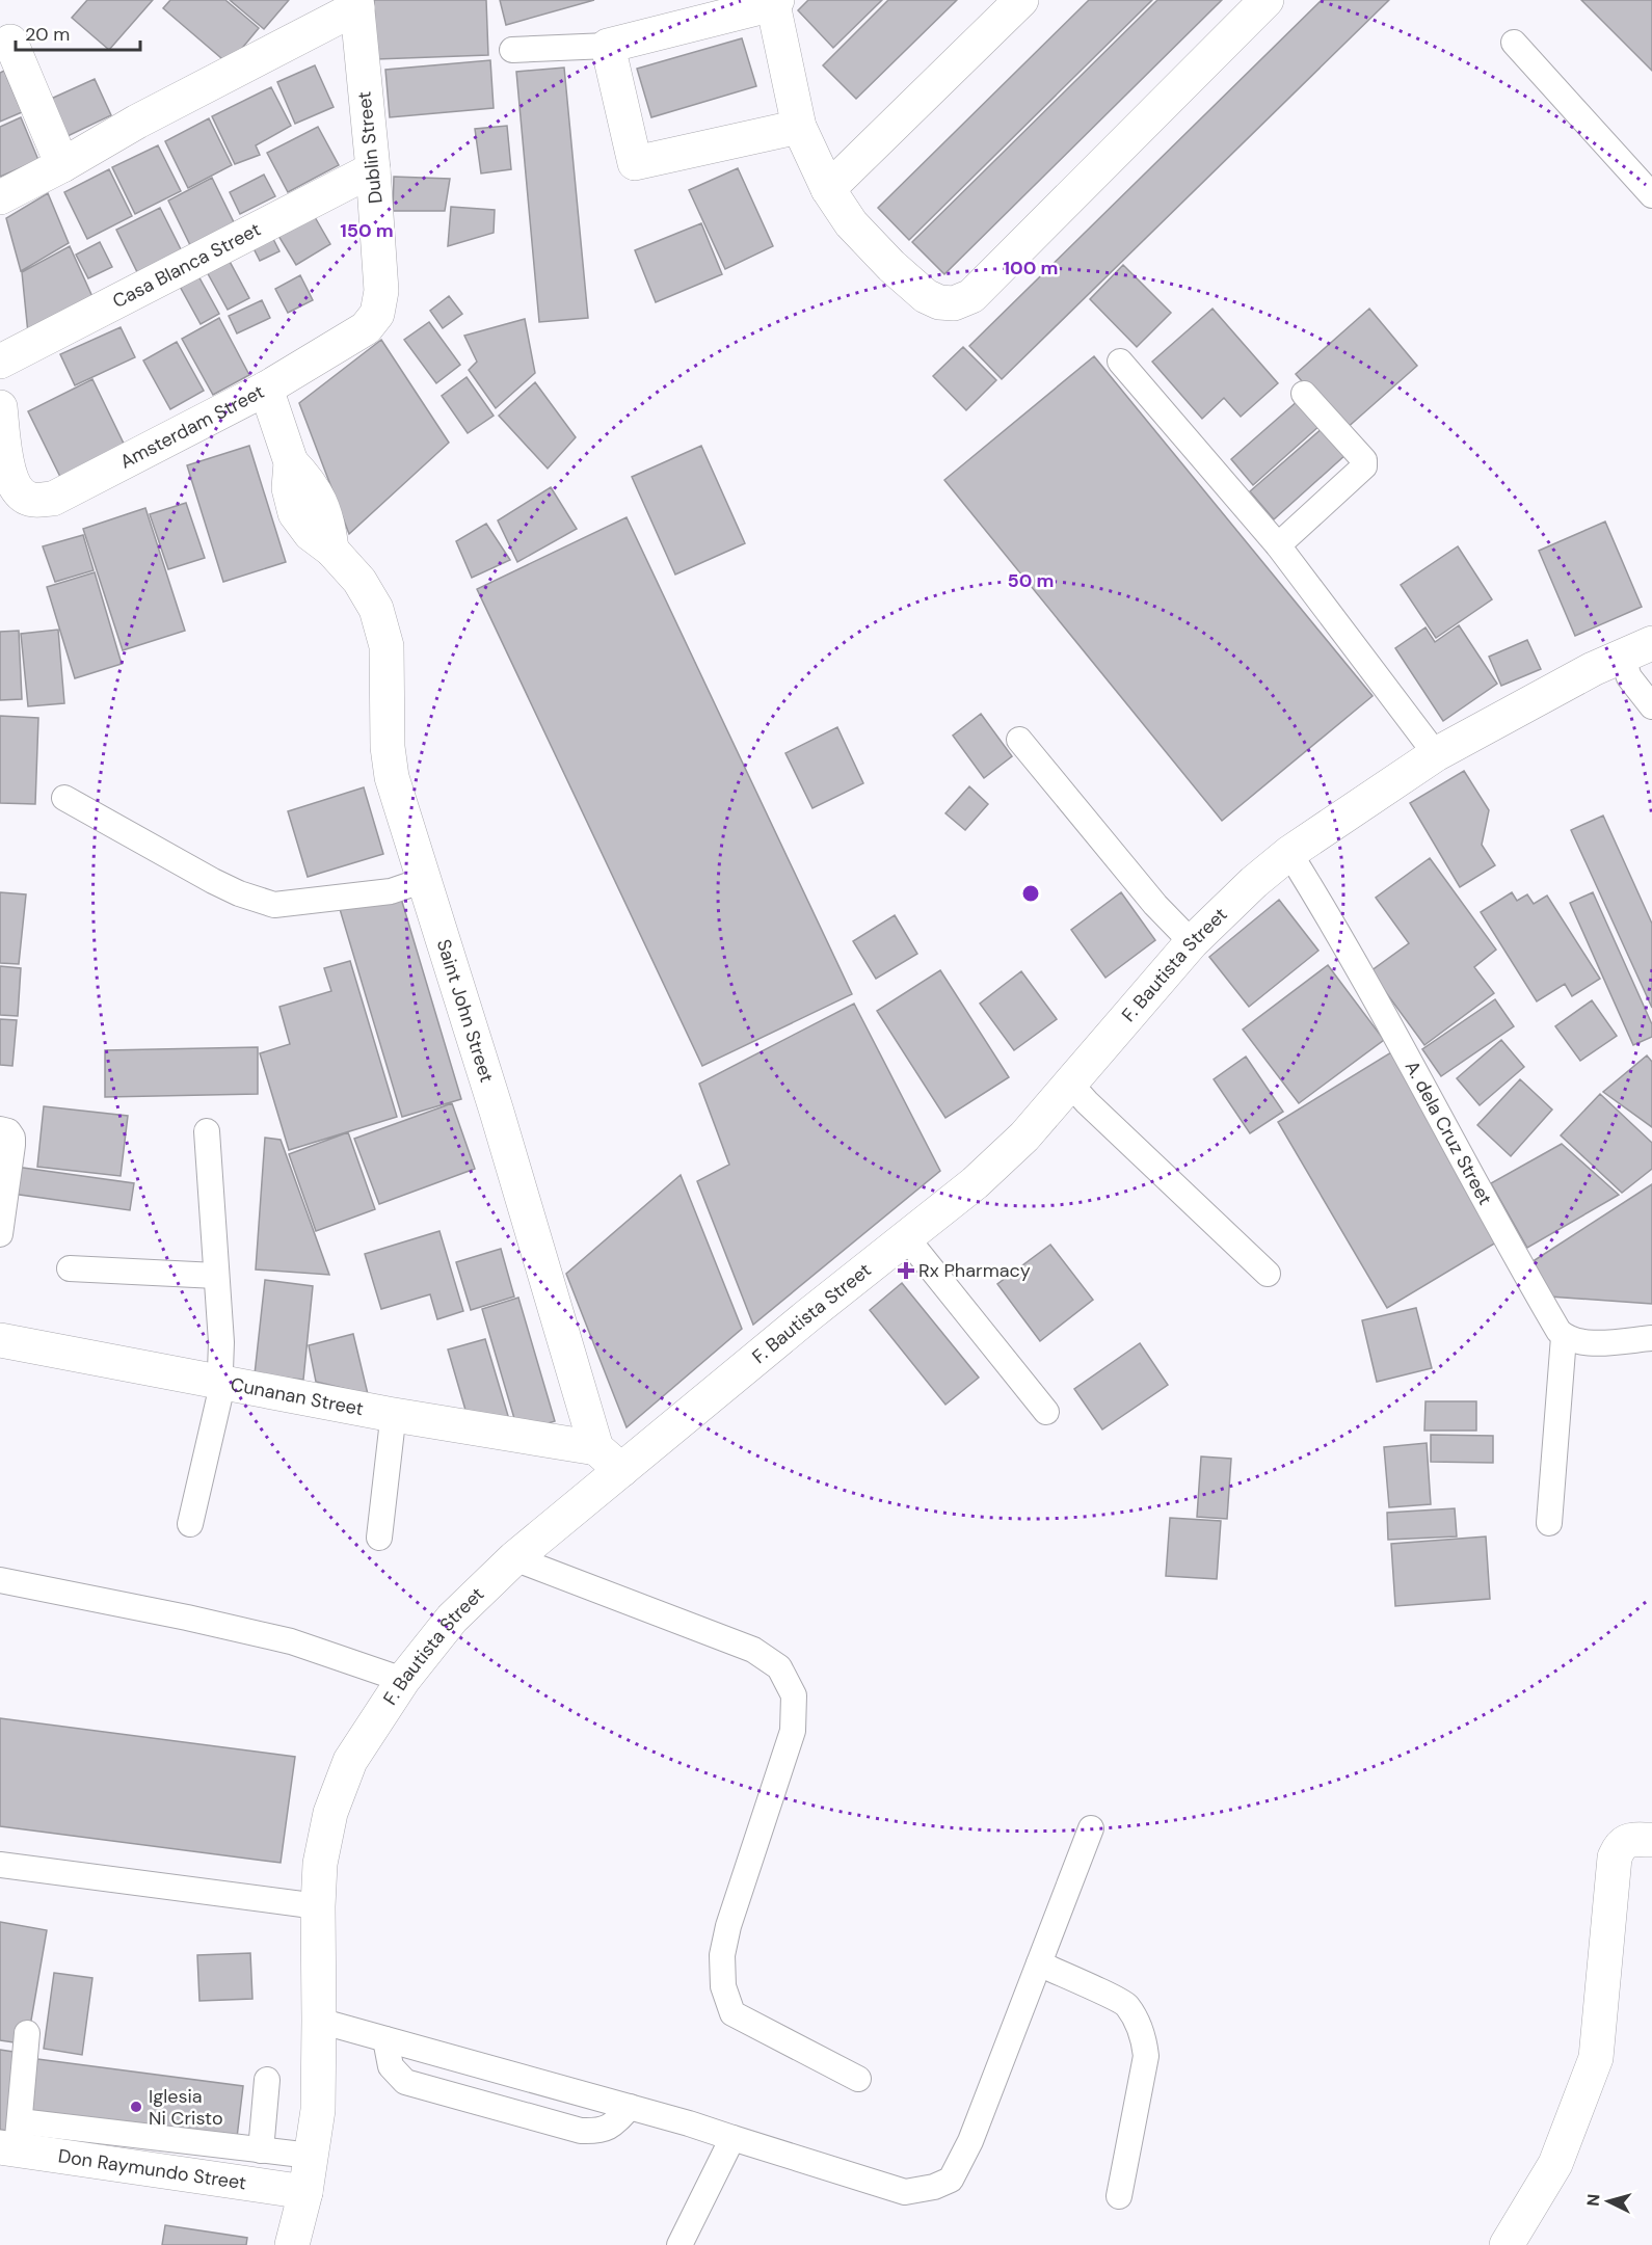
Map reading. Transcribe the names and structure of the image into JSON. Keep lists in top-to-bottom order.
{
  "streets": {
    "street": [
      "Dublin Street",
      "Casa Blanca Street",
      "Amsterdam Street",
      "F. Bautista Street",
      "Saint John Street",
      "Cunanan Street",
      "Don Raymundo Street"
    ],
    "lane": ["A. dela Cruz Street"]
  },
  "crossings": [
    ["Dublin Street", "Casa Blanca Street"],
    ["Dublin Street", "Amsterdam Street"],
    ["Amsterdam Street", "Saint John Street"],
    ["F. Bautista Street", "Saint John Street"],
    ["F. Bautista Street", "A. dela Cruz Street"],
    ["F. Bautista Street", "Cunanan Street"],
    ["F. Bautista Street", "Don Raymundo Street"],
    ["Saint John Street", "Cunanan Street"]
  ],
  "places": {
    "health": ["Rx Pharmacy"],
    "other": ["Iglesia Ni Cristo"]
  },
  "scale_bar": "20 m",
  "north": "left",
  "rings": ["150 m", "100 m", "50 m"]
}
